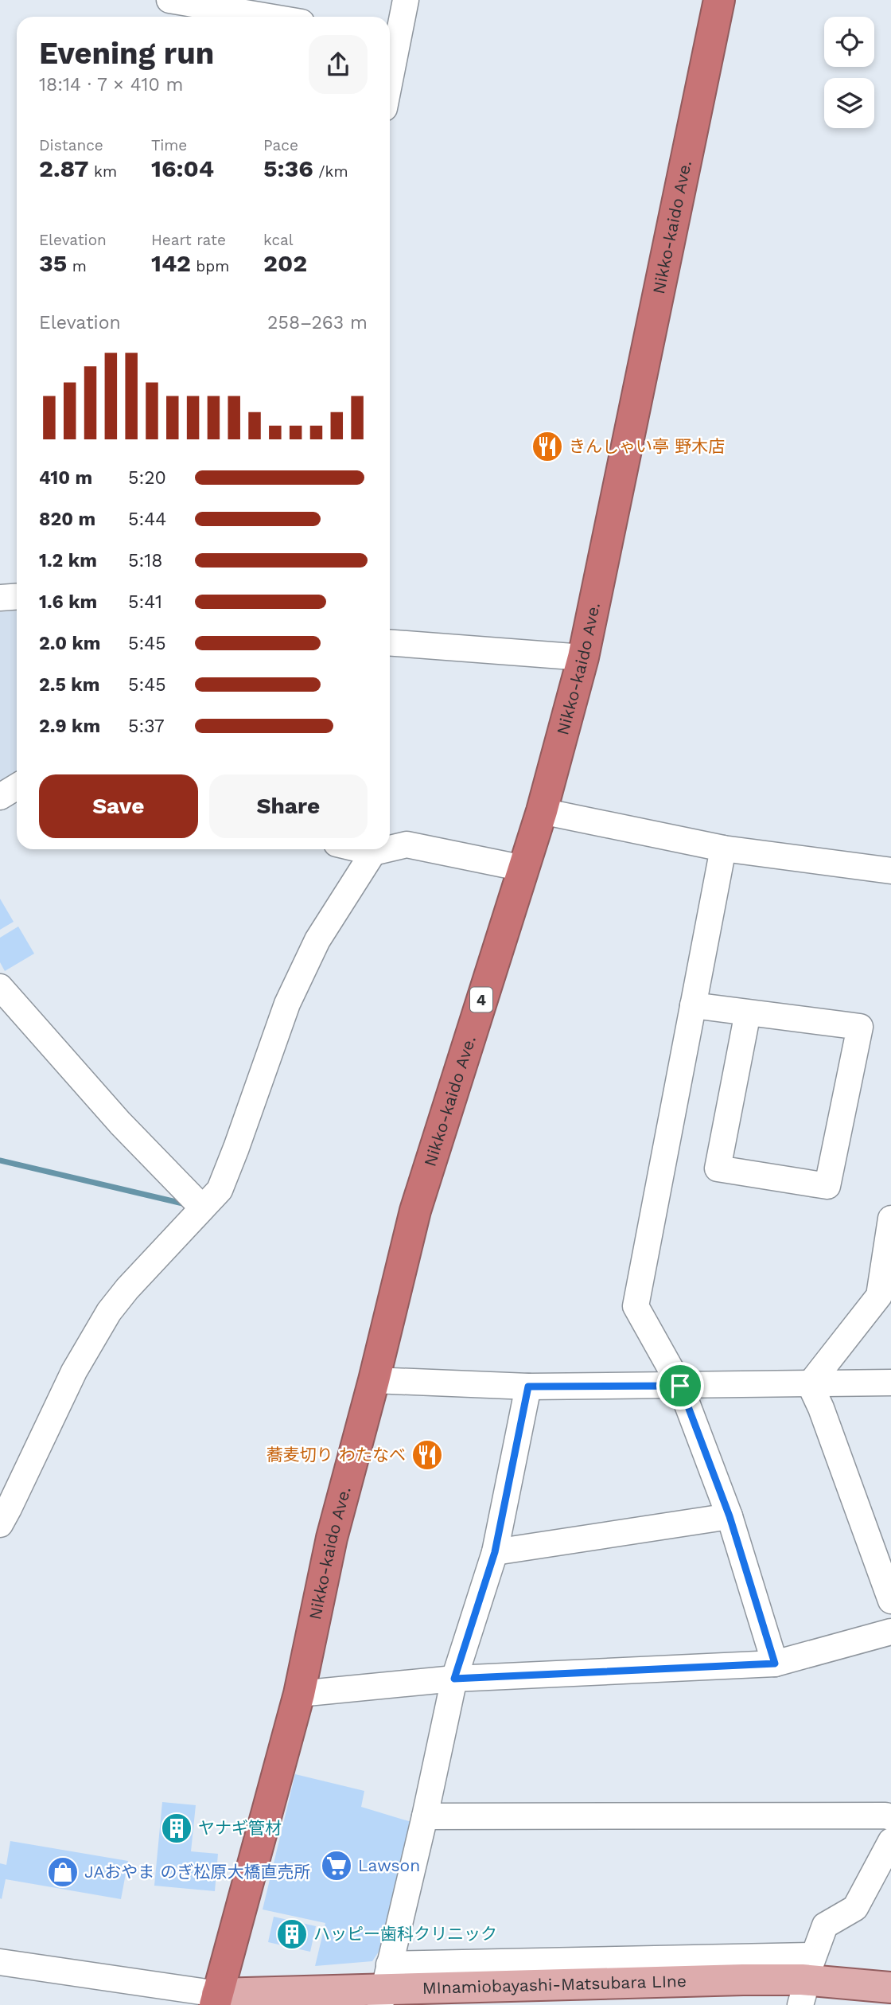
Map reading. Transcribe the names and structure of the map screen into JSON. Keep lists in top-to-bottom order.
{
  "streets": {
    "highway": ["Nikko-kaido Ave.", "4"],
    "main road": ["MInamiobayashi-Matsubara LIne"]
  },
  "crossings": [
    ["Nikko-kaido Ave.", "MInamiobayashi-Matsubara LIne"]
  ],
  "places": {
    "restaurant": ["きんしゃい亭 野木店", "蕎麦切り わたなべ"],
    "building": ["ヤナギ管材", "ハッピー歯科クリニック"],
    "supermarket": ["Lawson"],
    "shop": ["JAおやま のぎ松原大橋直売所"]
  },
  "page": {
    "heading": ["Evening run", "18:14 · 7 × 410 m"],
    "stats": [
      ["Distance", "2.87 km"],
      ["Time", "16:04"],
      ["Pace", "5:36 /km"],
      ["Elevation", "35 m"],
      ["Heart rate", "142 bpm"],
      ["kcal", "202"]
    ],
    "chart": ["Elevation", "258–263 m"],
    "list": [
      {
        "name": "410 m",
        "note": "5:20"
      },
      {
        "name": "820 m",
        "note": "5:44"
      },
      {
        "name": "1.2 km",
        "note": "5:18"
      },
      {
        "name": "1.6 km",
        "note": "5:41"
      },
      {
        "name": "2.0 km",
        "note": "5:45"
      },
      {
        "name": "2.5 km",
        "note": "5:45"
      },
      {
        "name": "2.9 km",
        "note": "5:37"
      }
    ],
    "buttons": ["Save", "Share"]
  }
}
